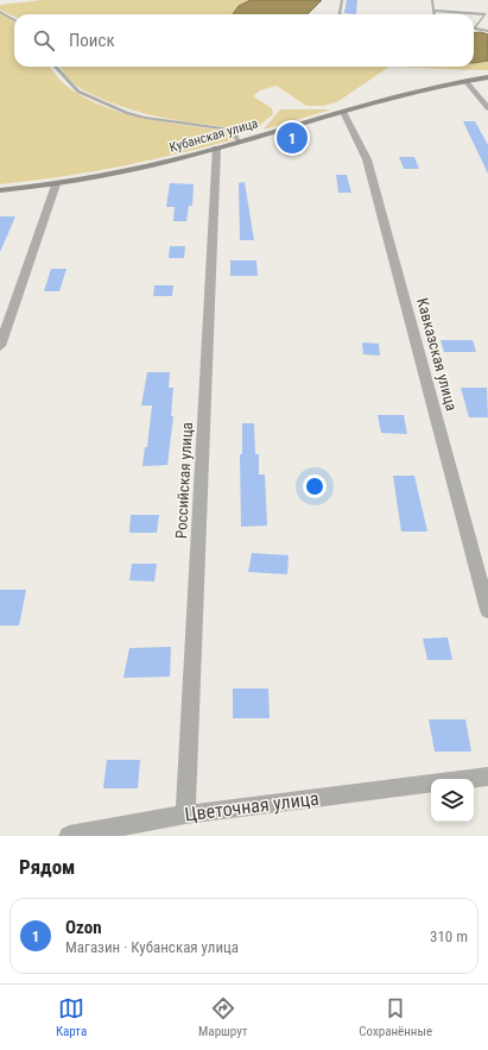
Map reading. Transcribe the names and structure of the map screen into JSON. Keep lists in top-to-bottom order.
{
  "streets": {
    "main road": ["Кубанская улица"],
    "street": ["Кавказская улица", "Российская улица", "Цветочная улица"]
  },
  "crossings": [
    ["Кубанская улица", "Кавказская улица"],
    ["Кубанская улица", "Российская улица"],
    ["Российская улица", "Цветочная улица"]
  ],
  "page": {
    "search": "Поиск",
    "pins": "1",
    "heading": "Рядом",
    "list": [
      {
        "mark": "1",
        "name": "Ozon",
        "note": "Магазин · Кубанская улица",
        "value": "310 m"
      }
    ],
    "nav": ["Карта", "Маршрут", "Сохранённые"]
  }
}
